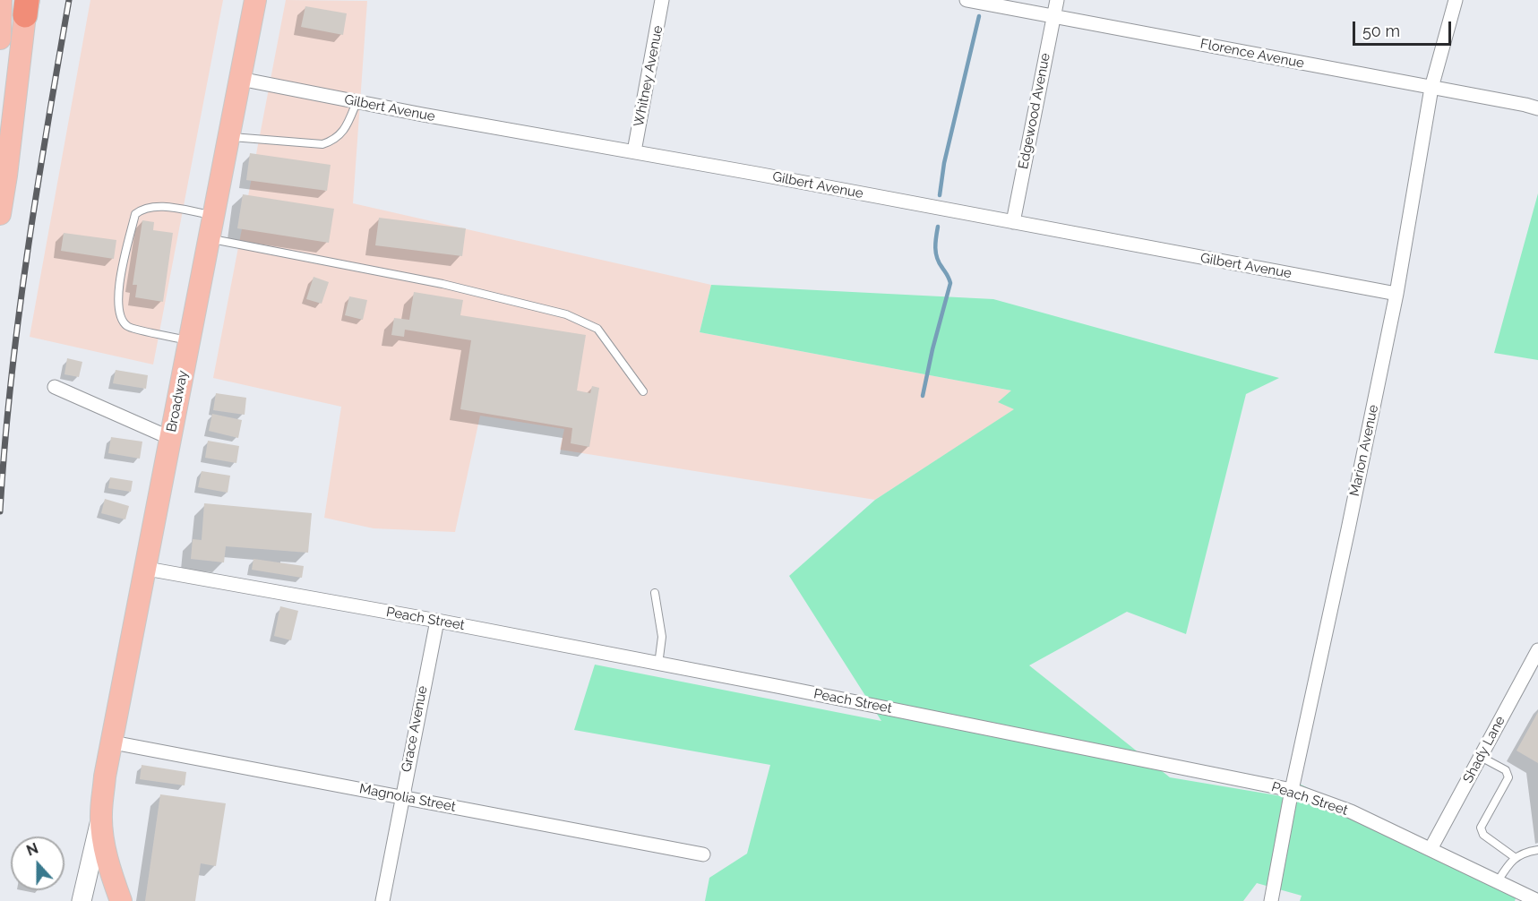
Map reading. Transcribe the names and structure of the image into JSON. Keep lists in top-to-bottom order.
{
  "streets": {
    "main road": ["Broadway"],
    "street": [
      "Florence Avenue",
      "Whitney Avenue",
      "Gilbert Avenue",
      "Edgewood Avenue",
      "Marion Avenue",
      "Peach Street",
      "Grace Avenue",
      "Shady Lane",
      "Magnolia Street"
    ]
  },
  "crossings": [
    ["Florence Avenue", "Edgewood Avenue"],
    ["Florence Avenue", "Marion Avenue"],
    ["Whitney Avenue", "Gilbert Avenue"],
    ["Gilbert Avenue", "Edgewood Avenue"],
    ["Gilbert Avenue", "Broadway"],
    ["Gilbert Avenue", "Marion Avenue"],
    ["Broadway", "Peach Street"],
    ["Broadway", "Magnolia Street"],
    ["Marion Avenue", "Peach Street"],
    ["Peach Street", "Grace Avenue"],
    ["Peach Street", "Shady Lane"],
    ["Grace Avenue", "Magnolia Street"]
  ],
  "scale_bar": "50 m",
  "north": "top"
}
